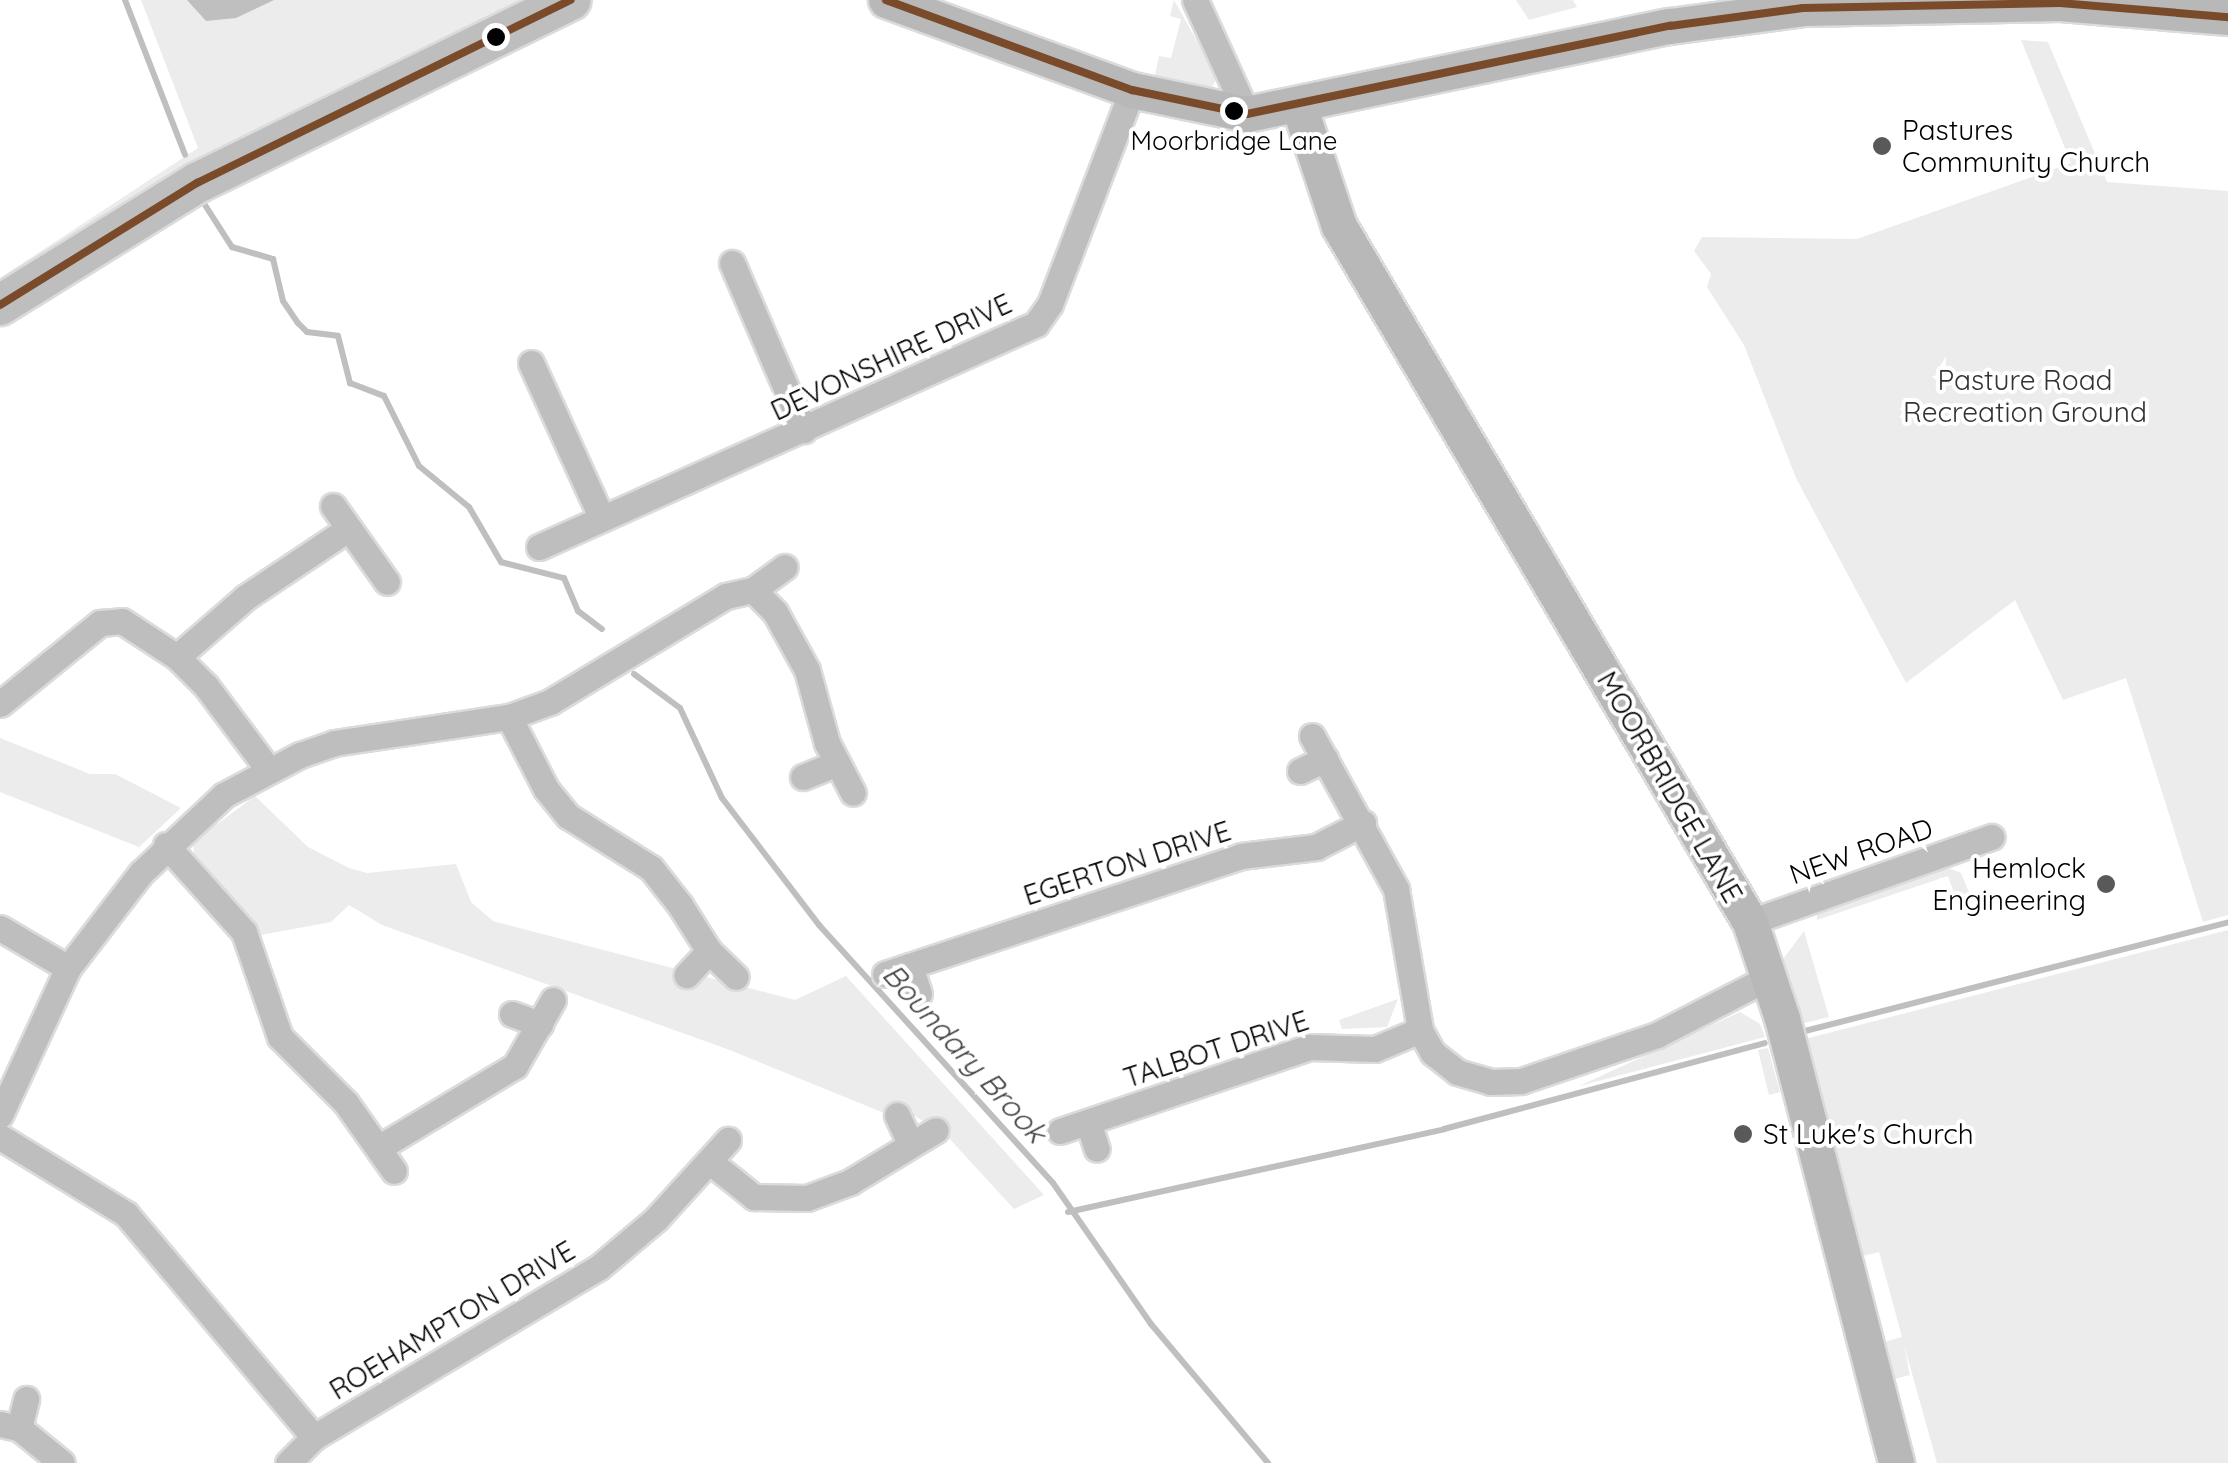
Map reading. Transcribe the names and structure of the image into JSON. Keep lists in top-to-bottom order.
{
  "streets": {
    "street": [
      "DEVONSHIRE DRIVE",
      "MOORBRIDGE LANE",
      "NEW ROAD",
      "EGERTON DRIVE",
      "TALBOT DRIVE",
      "ROEHAMPTON DRIVE"
    ]
  },
  "crossings": [
    ["MOORBRIDGE LANE", "NEW ROAD"]
  ],
  "water": ["Boundary Brook"],
  "parks": ["Pasture Road Recreation Ground"],
  "places": [
    "Moorbridge Lane",
    "Pastures Community Church",
    "Hemlock Engineering",
    "St Luke's Church"
  ]
}
